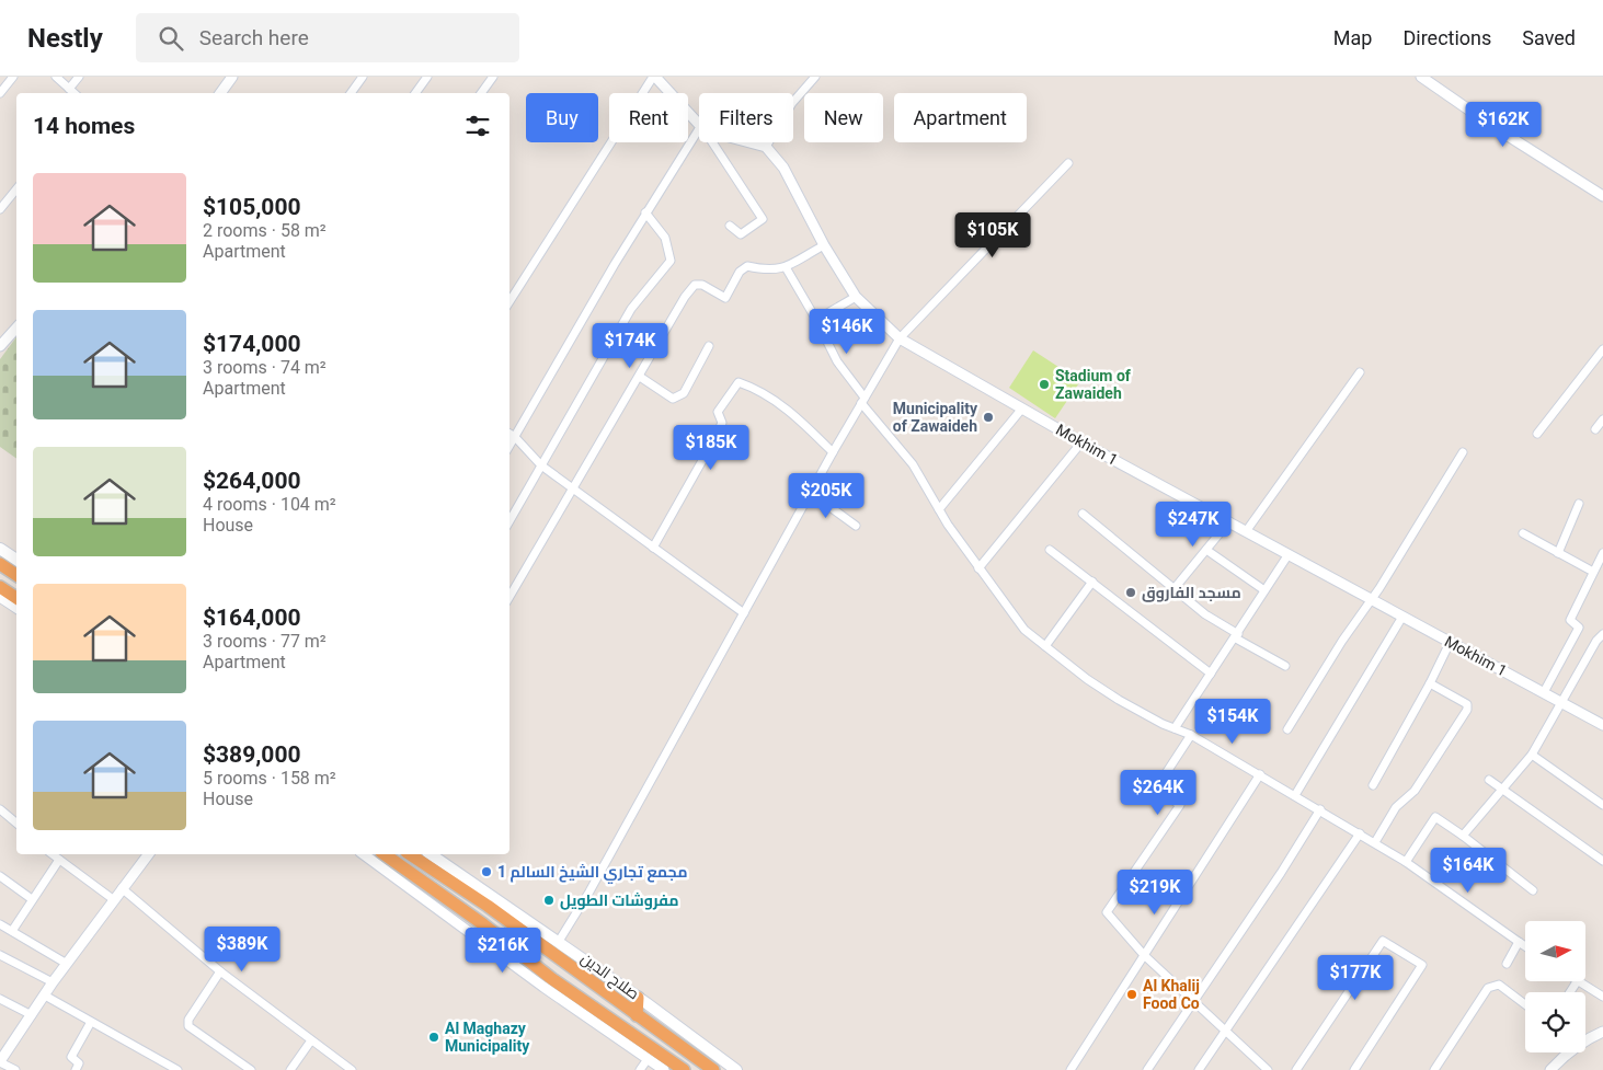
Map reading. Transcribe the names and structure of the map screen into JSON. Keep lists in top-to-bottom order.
{
  "streets": {
    "highway": ["صلاح الدين"],
    "street": ["Mokhim 1"]
  },
  "places": [
    "Stadium of Zawaideh",
    "Municipality of Zawaideh",
    "مسجد الفاروق",
    "مجمع تجاري الشيخ السالم 1",
    "مفروشات الطويل",
    "Al Khalij Food Co",
    "Al Maghazy Municipality"
  ],
  "north": "right",
  "page": {
    "header": "Nestly",
    "search": "Search here",
    "nav": ["Map", "Directions", "Saved"],
    "chip": [
      "Buy",
      "Rent",
      "Filters",
      "New",
      "Apartment"
    ],
    "heading": "14 homes",
    "price": [
      "$162K",
      "$105K",
      "$146K",
      "$174K",
      "$185K",
      "$205K",
      "$247K",
      "$154K",
      "$264K",
      "$164K",
      "$219K",
      "$389K",
      "$216K",
      "$177K"
    ],
    "list": [
      {
        "name": "$105,000",
        "note": "2 rooms · 58 m² · Apartment"
      },
      {
        "name": "$174,000",
        "note": "3 rooms · 74 m² · Apartment"
      },
      {
        "name": "$264,000",
        "note": "4 rooms · 104 m² · House"
      },
      {
        "name": "$164,000",
        "note": "3 rooms · 77 m² · Apartment"
      },
      {
        "name": "$389,000",
        "note": "5 rooms · 158 m² · House"
      }
    ]
  }
}
